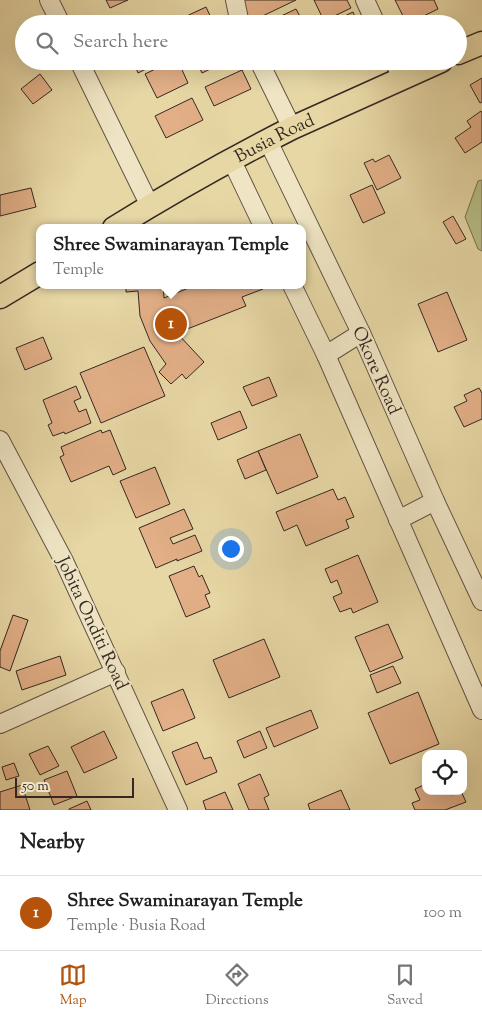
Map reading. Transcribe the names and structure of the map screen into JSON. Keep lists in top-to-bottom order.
{
  "streets": {
    "main road": ["Busia Road"],
    "street": ["Okore Road", "Jobita Onditi Road"]
  },
  "crossings": [
    ["Busia Road", "Okore Road"]
  ],
  "scale_bar": "50 m",
  "page": {
    "search": "Search here",
    "popup": ["Shree Swaminarayan Temple", "Temple"],
    "pins": "1",
    "scale": "50 m",
    "heading": "Nearby",
    "list": [
      {
        "mark": "1",
        "name": "Shree Swaminarayan Temple",
        "note": "Temple · Busia Road",
        "value": "100 m"
      }
    ],
    "nav": ["Map", "Directions", "Saved"]
  }
}
